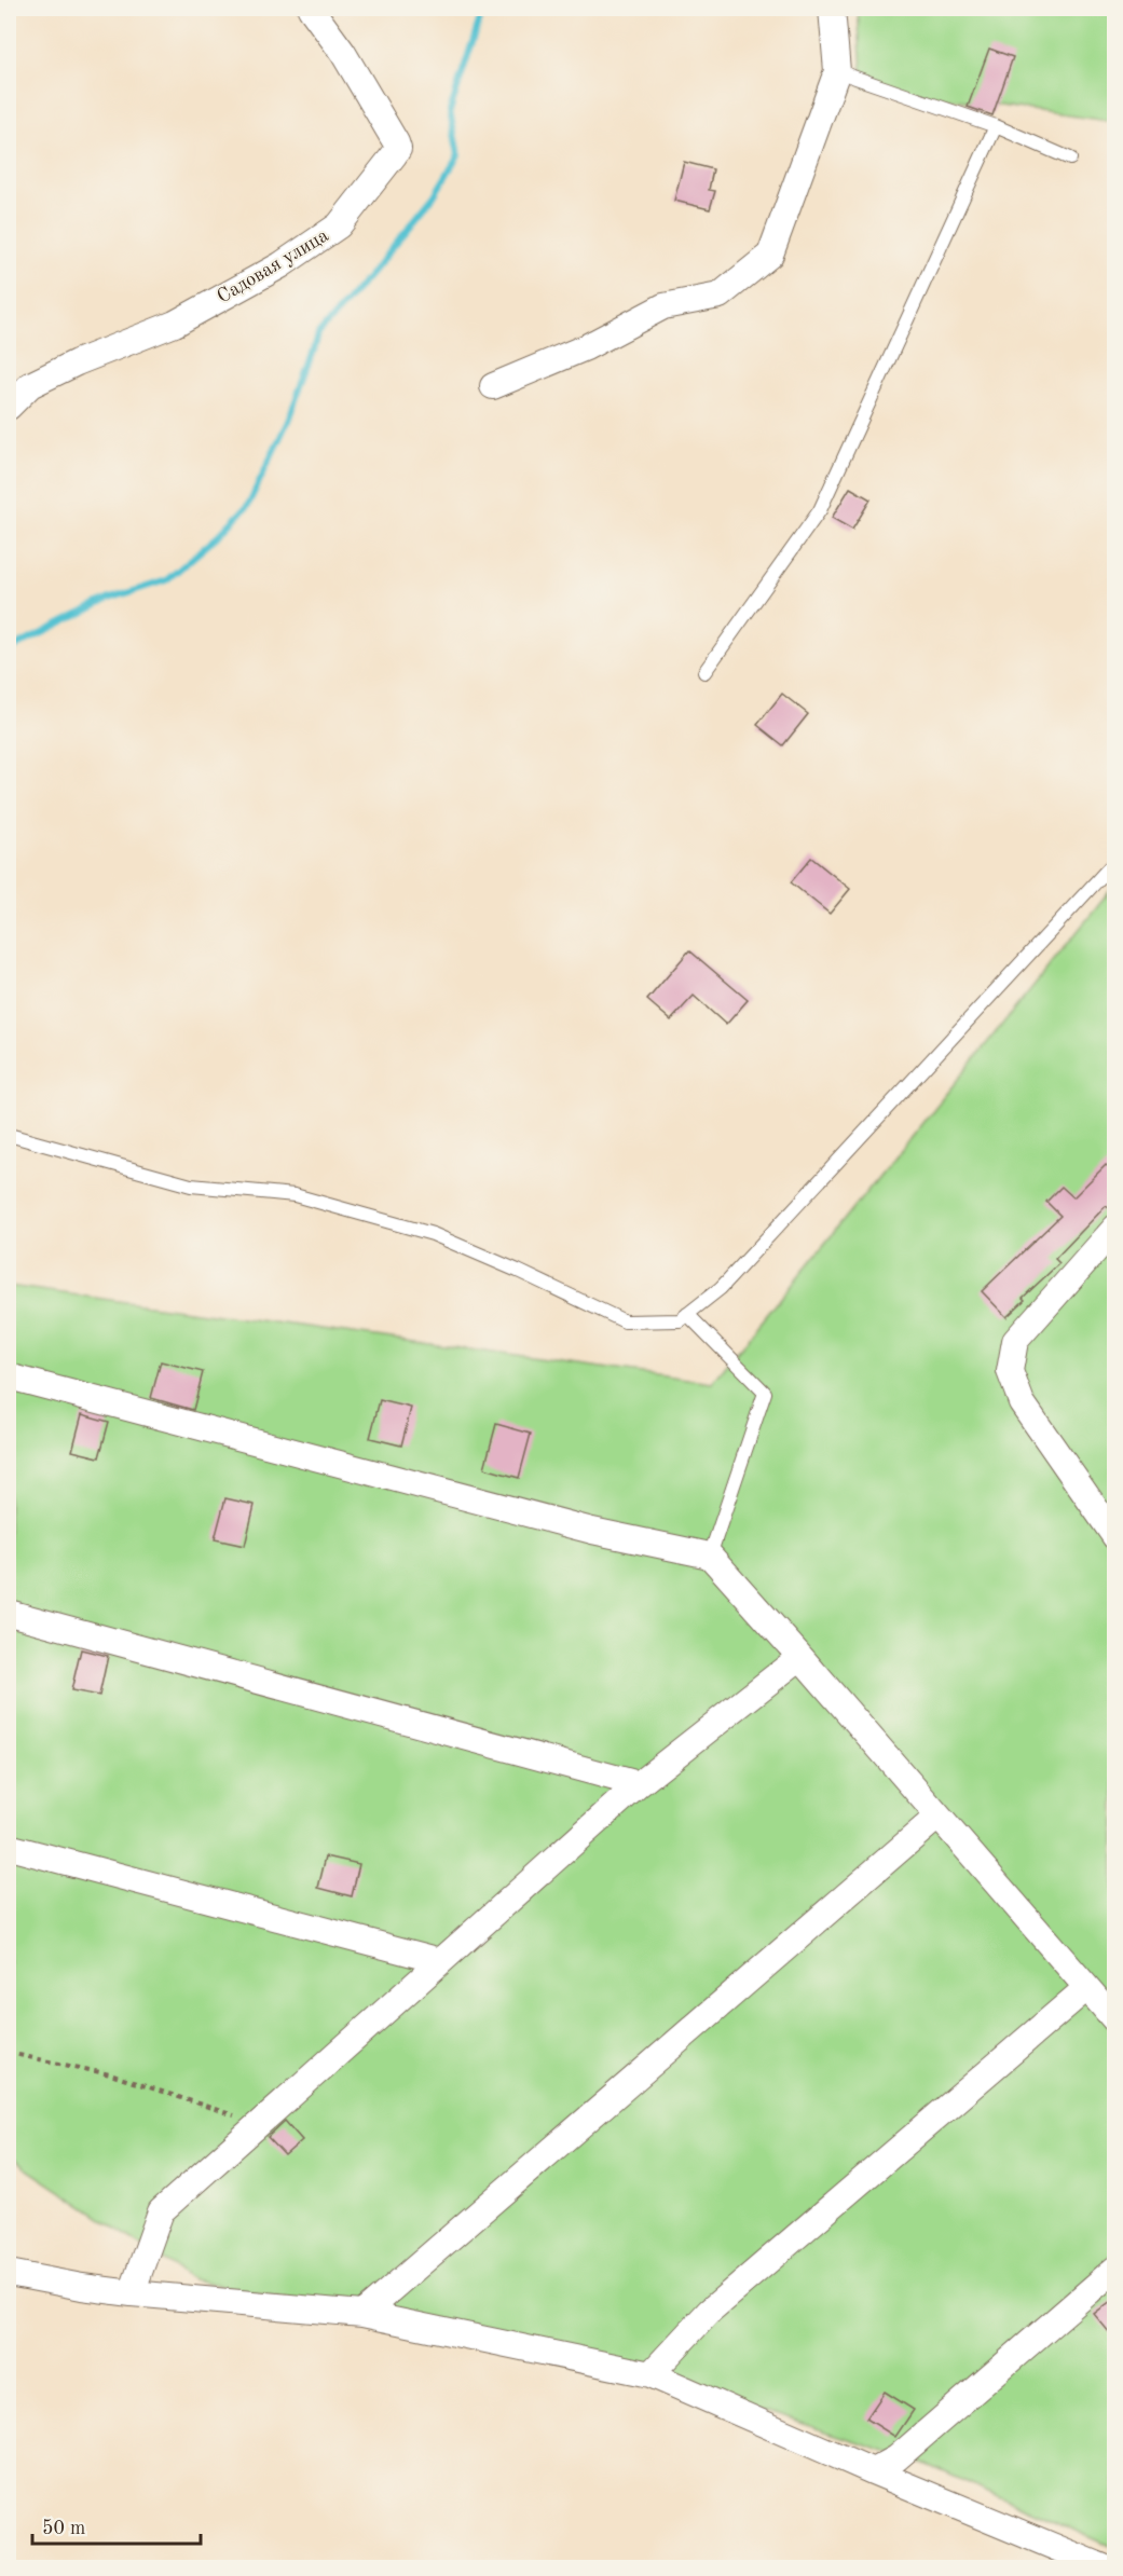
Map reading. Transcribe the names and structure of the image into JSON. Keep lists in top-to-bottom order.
{
  "streets": {
    "street": ["Садовая улица"]
  },
  "scale_bar": "50 m"
}
